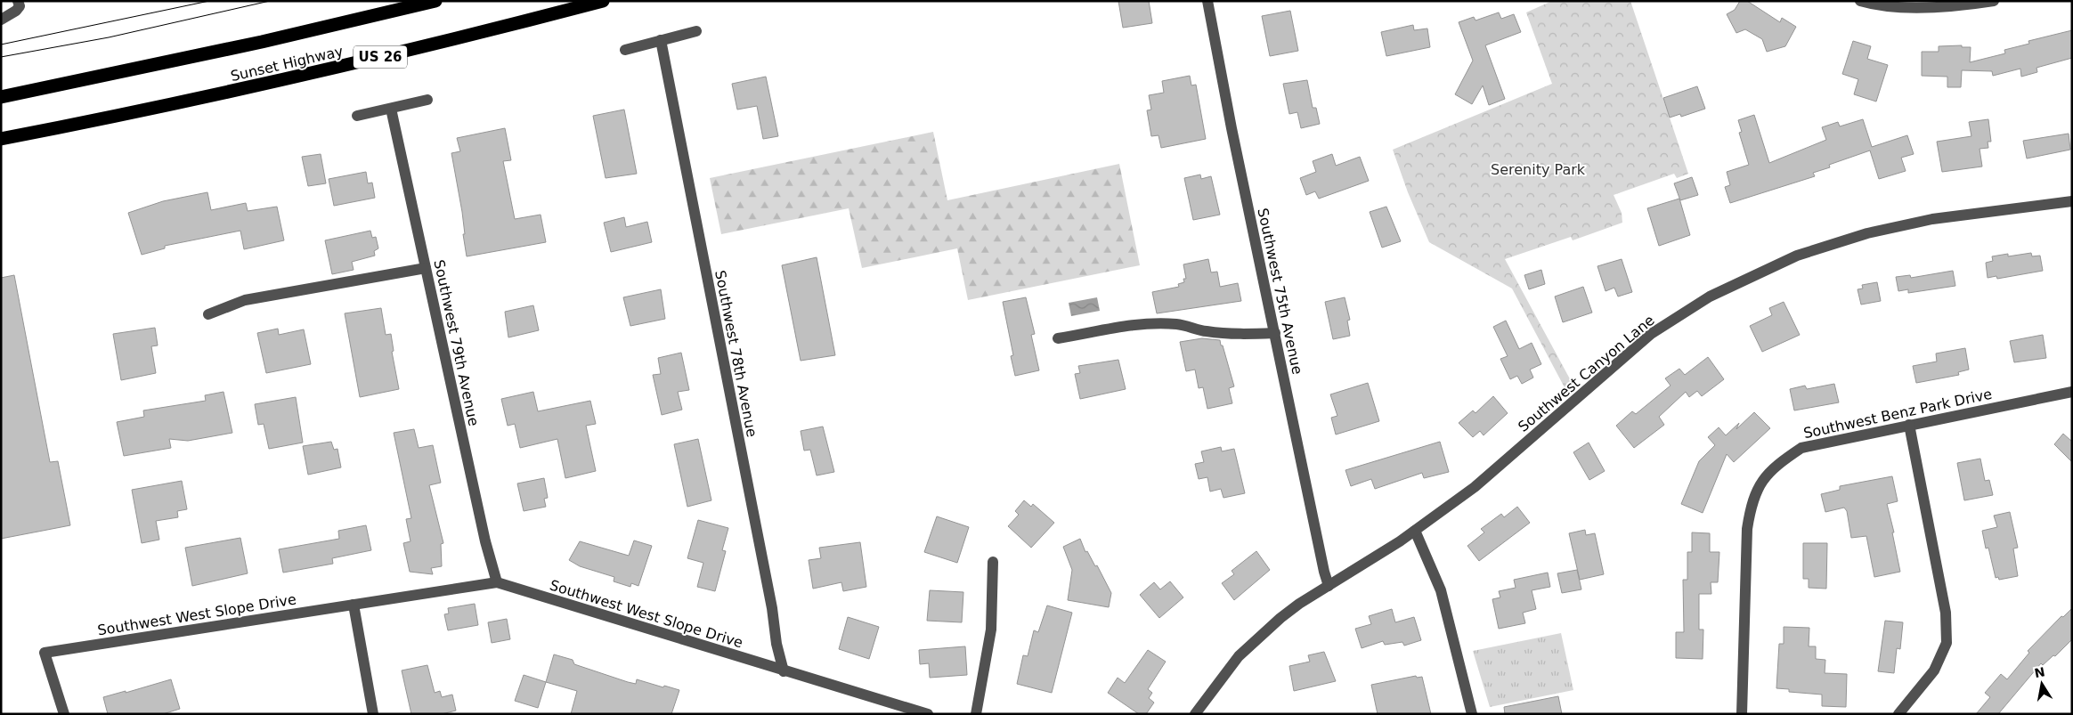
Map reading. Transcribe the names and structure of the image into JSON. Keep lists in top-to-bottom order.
{
  "streets": {
    "highway": ["US 26", "Sunset Highway"],
    "street": [
      "Southwest 75th Avenue",
      "Southwest 79th Avenue",
      "Southwest 78th Avenue",
      "Southwest Canyon Lane",
      "Southwest Benz Park Drive",
      "Southwest West Slope Drive"
    ]
  },
  "crossings": [
    ["Southwest 75th Avenue", "Southwest Canyon Lane"],
    ["Southwest 79th Avenue", "Southwest West Slope Drive"],
    ["Southwest 78th Avenue", "Southwest West Slope Drive"]
  ],
  "parks": ["Serenity Park"],
  "north": "top"
}
